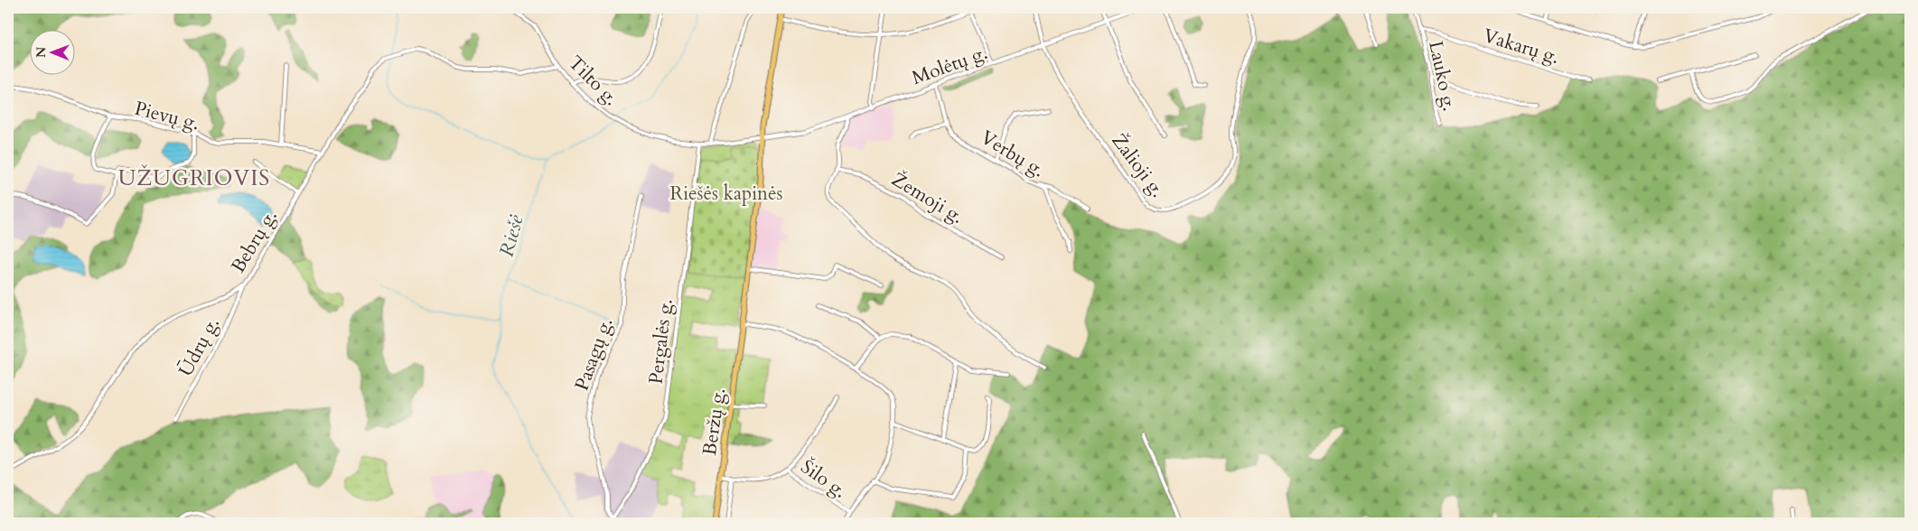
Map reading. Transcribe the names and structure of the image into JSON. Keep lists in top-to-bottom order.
{
  "streets": {
    "main road": ["Beržų g."],
    "street": [
      "Vakarų g.",
      "Molėtų g.",
      "Lauko g.",
      "Tilto g.",
      "Pievų g.",
      "Verbų g.",
      "Žalioji g.",
      "Žemoji g.",
      "Bebrų g.",
      "Pergalės g.",
      "Ūdrų g.",
      "Pasagų g.",
      "Šilo g."
    ]
  },
  "crossings": [
    ["Vakarų g.", "Lauko g."],
    ["Molėtų g.", "Tilto g."],
    ["Molėtų g.", "Žalioji g."],
    ["Molėtų g.", "Beržų g."],
    ["Tilto g.", "Bebrų g."],
    ["Tilto g.", "Pergalės g."],
    ["Tilto g.", "Beržų g."],
    ["Pievų g.", "Bebrų g."],
    ["Bebrų g.", "Ūdrų g."],
    ["Pergalės g.", "Pasagų g."],
    ["Beržų g.", "Šilo g."]
  ],
  "districts": ["UŽUGRIOVIS"],
  "water": ["Riešė"],
  "parks": ["Riešės kapinės"],
  "north": "left"
}
